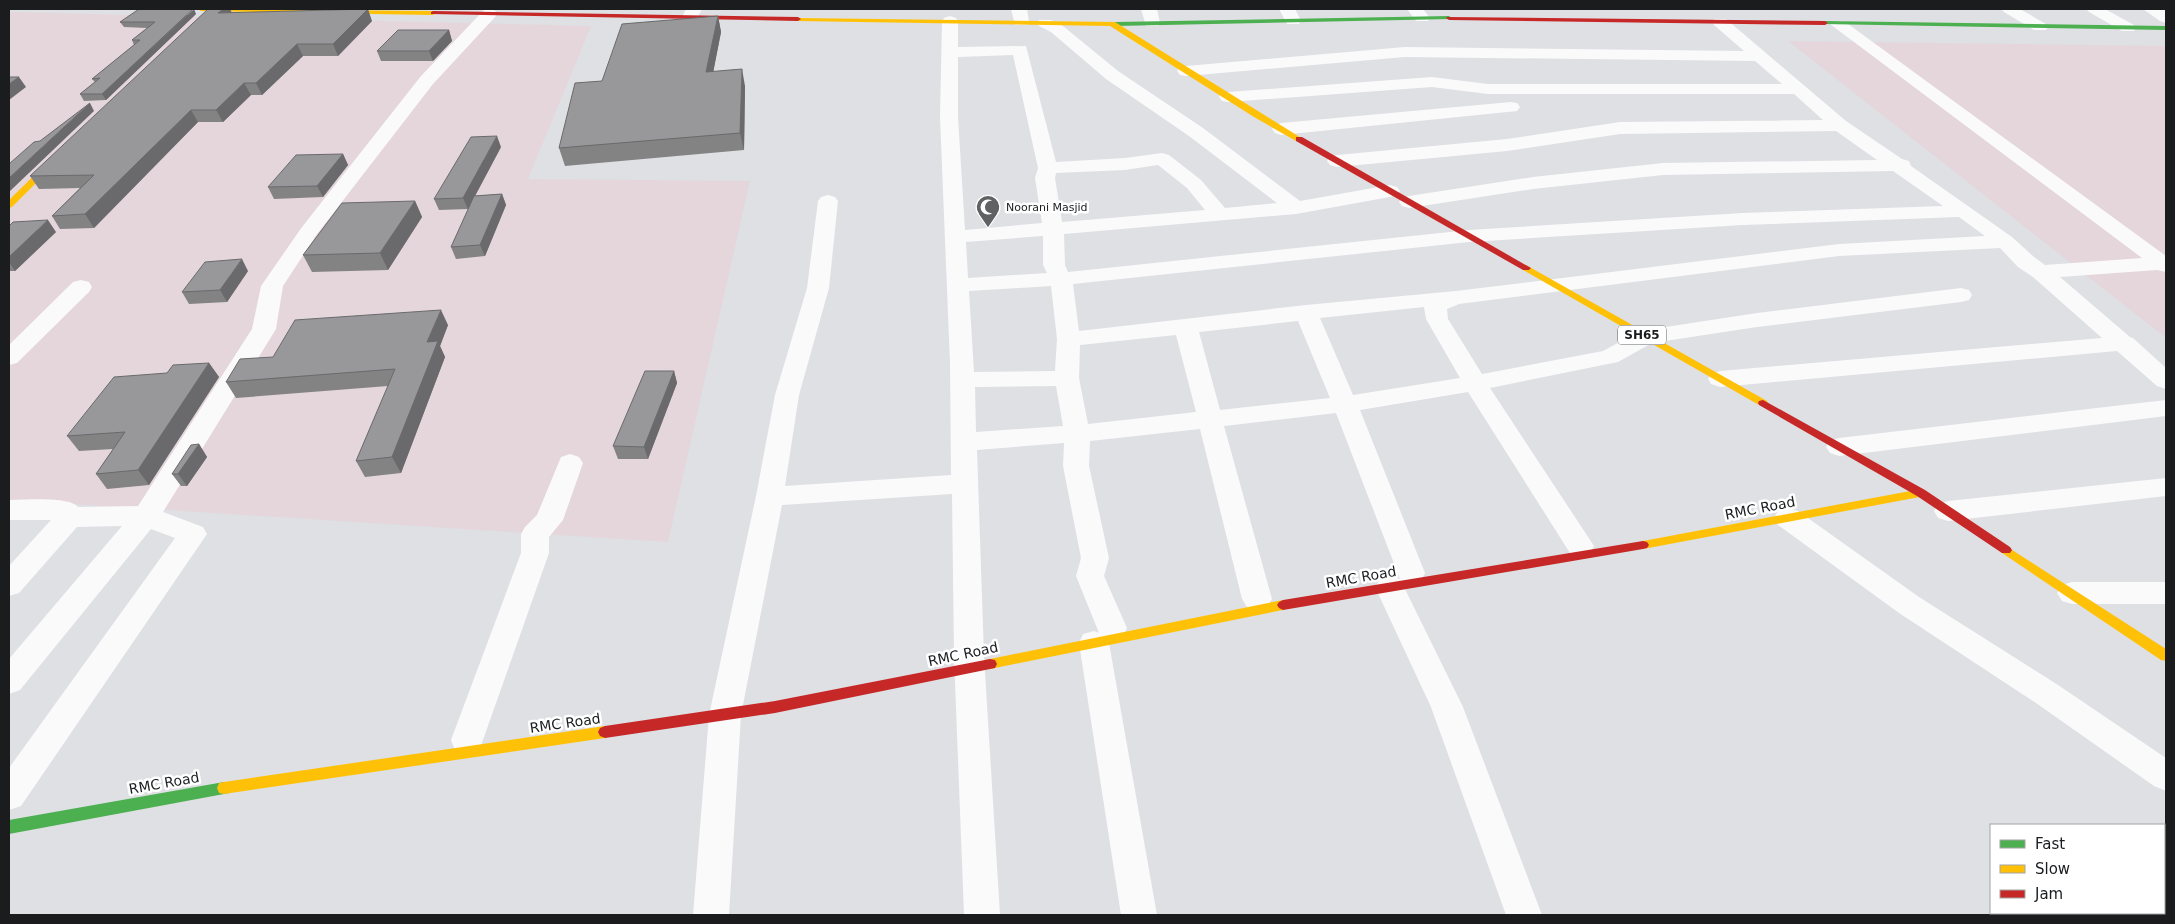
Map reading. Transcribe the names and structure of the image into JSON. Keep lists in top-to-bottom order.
{
  "streets": {
    "main road": ["SH65", "RMC Road"]
  },
  "crossings": [
    ["SH65", "RMC Road"]
  ],
  "places": {
    "mosque": ["Noorani Masjid"]
  },
  "legend": ["Fast", "Slow", "Jam"]
}
